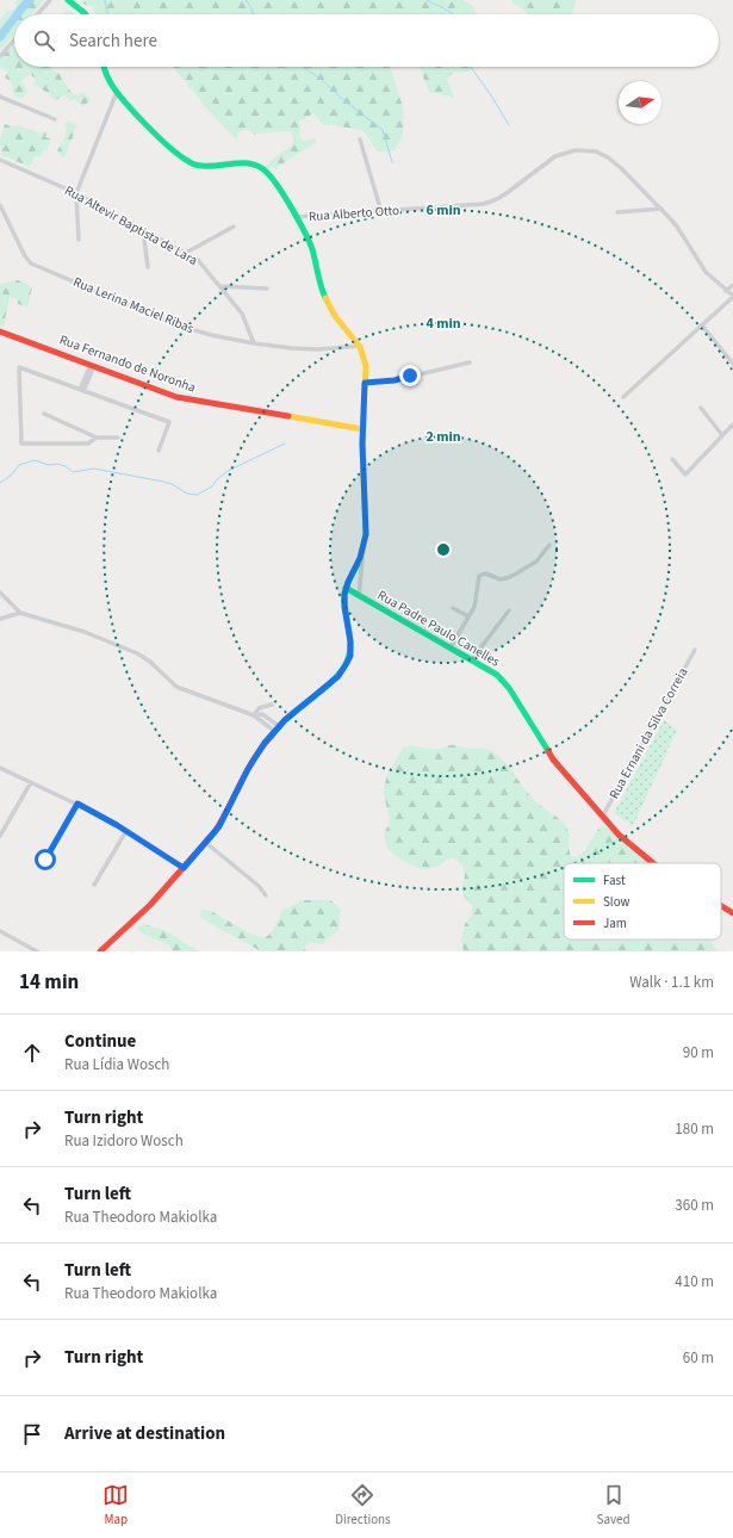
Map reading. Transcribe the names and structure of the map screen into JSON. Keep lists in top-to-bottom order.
{
  "streets": {
    "main road": ["Rua Fernando de Noronha", "Rua Padre Paulo Canelles"],
    "street": [
      "Rua Alberto Otto",
      "Rua Altevir Baptista de Lara",
      "Rua Lerina Maciel Ribas",
      "Rua Ernani da Silva Correia"
    ]
  },
  "crossings": [
    ["Rua Altevir Baptista de Lara", "Rua Lerina Maciel Ribas"],
    ["Rua Padre Paulo Canelles", "Rua Ernani da Silva Correia"]
  ],
  "legend": ["Fast", "Slow", "Jam"],
  "north": "right",
  "page": {
    "search": "Search here",
    "heading": ["14 min", "Walk · 1.1 km"],
    "list": [
      ["Continue", "Rua Lídia Wosch", "90 m"],
      ["Turn right", "Rua Izidoro Wosch", "180 m"],
      ["Turn left", "Rua Theodoro Makiolka", "360 m"],
      ["Turn left", "Rua Theodoro Makiolka", "410 m"],
      ["Turn right", "60 m"],
      "Arrive at destination"
    ],
    "nav": ["Map", "Directions", "Saved"]
  },
  "rings": ["6 min", "4 min", "2 min"]
}
